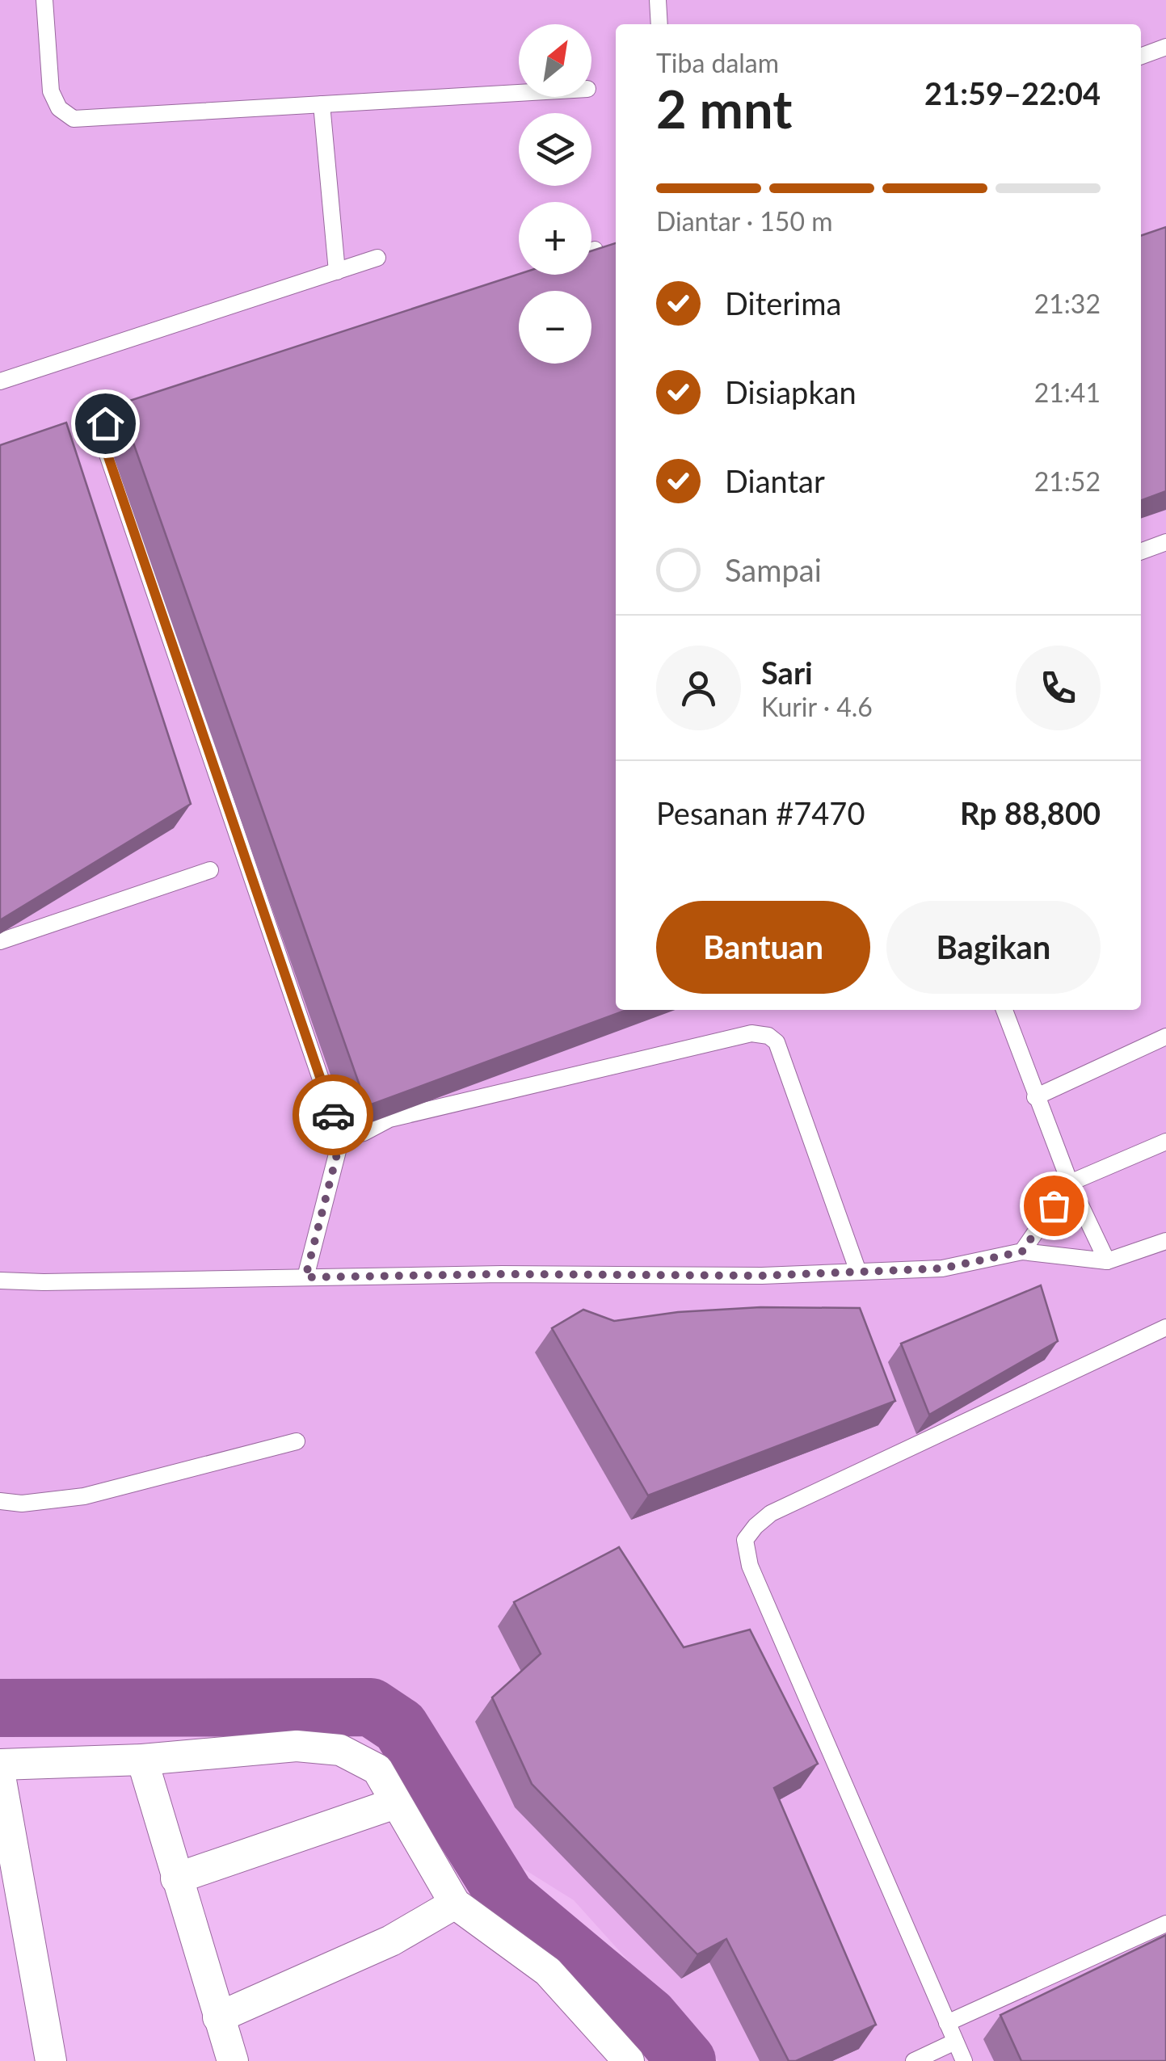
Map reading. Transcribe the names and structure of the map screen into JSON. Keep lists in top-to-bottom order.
{
  "north": "top right",
  "page": {
    "map_buttons": ["+", "−"],
    "heading": ["2 mnt", "Tiba dalam", "21:59–22:04"],
    "panel": [
      "Sari",
      "Kurir · 4.6",
      "Pesanan #7470",
      "Rp 88,800"
    ],
    "bar": "Diantar · 150 m",
    "list": [
      ["Diterima", "21:32"],
      ["Disiapkan", "21:41"],
      ["Diantar", "21:52"],
      "Sampai"
    ],
    "buttons": ["Bantuan", "Bagikan"]
  }
}
